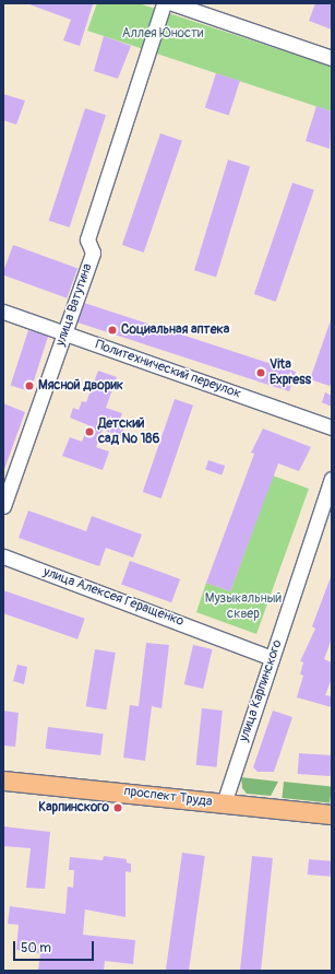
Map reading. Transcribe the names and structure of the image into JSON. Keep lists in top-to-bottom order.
{
  "streets": {
    "main road": ["проспект Труда"],
    "street": [
      "улица Ватутина",
      "Политехнический переулок",
      "улица Алексея Геращенко",
      "улица Карпинского"
    ]
  },
  "crossings": [
    ["улица Ватутина", "Политехнический переулок"],
    ["улица Алексея Геращенко", "улица Карпинского"],
    ["улица Карпинского", "проспект Труда"]
  ],
  "parks": ["Аллея Юности", "Музыкальный сквер"],
  "places": [
    "Социальная аптека",
    "Vita Express",
    "Мясной дворик",
    "Детский сад № 186",
    "Карпинского"
  ],
  "scale_bar": "50 m"
}
